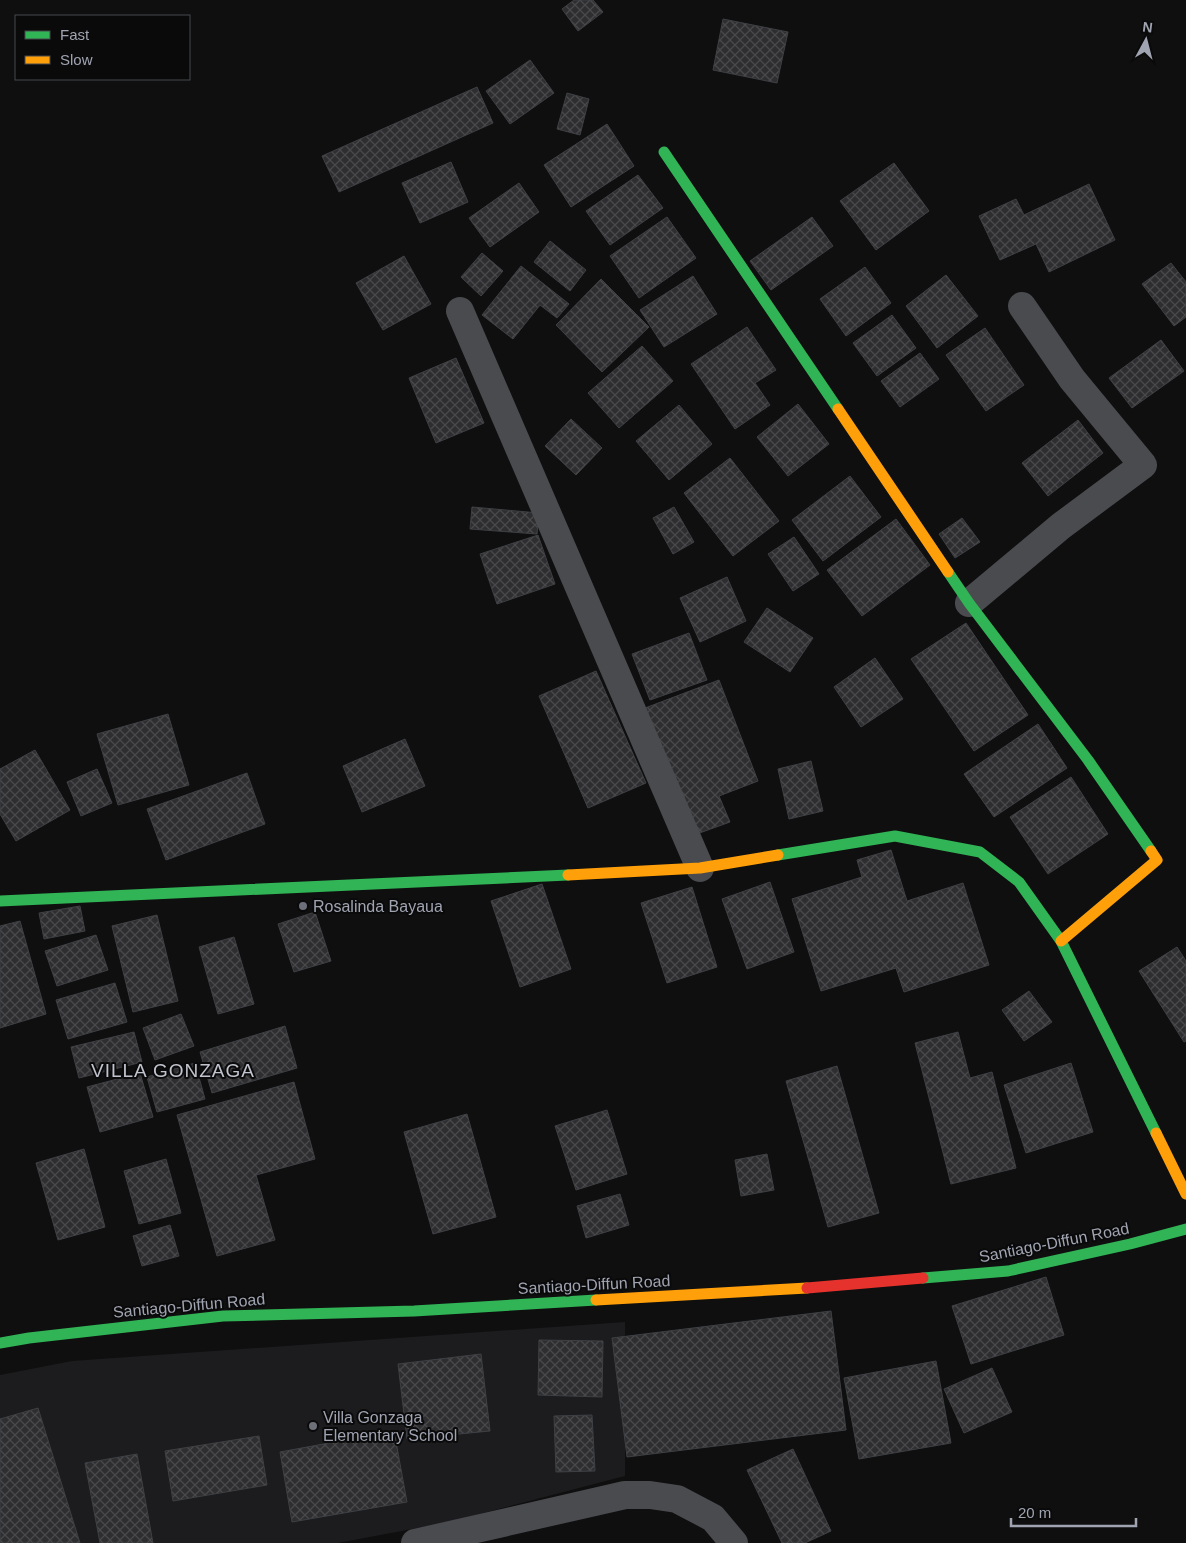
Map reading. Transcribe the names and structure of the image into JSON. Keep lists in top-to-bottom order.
{
  "streets": {
    "street": ["Santiago-Diffun Road"]
  },
  "districts": ["VILLA GONZAGA"],
  "places": ["Rosalinda Bayaua", "Villa Gonzaga Elementary School"],
  "legend": ["Fast", "Slow"],
  "scale_bar": "20 m",
  "north": "top"
}
